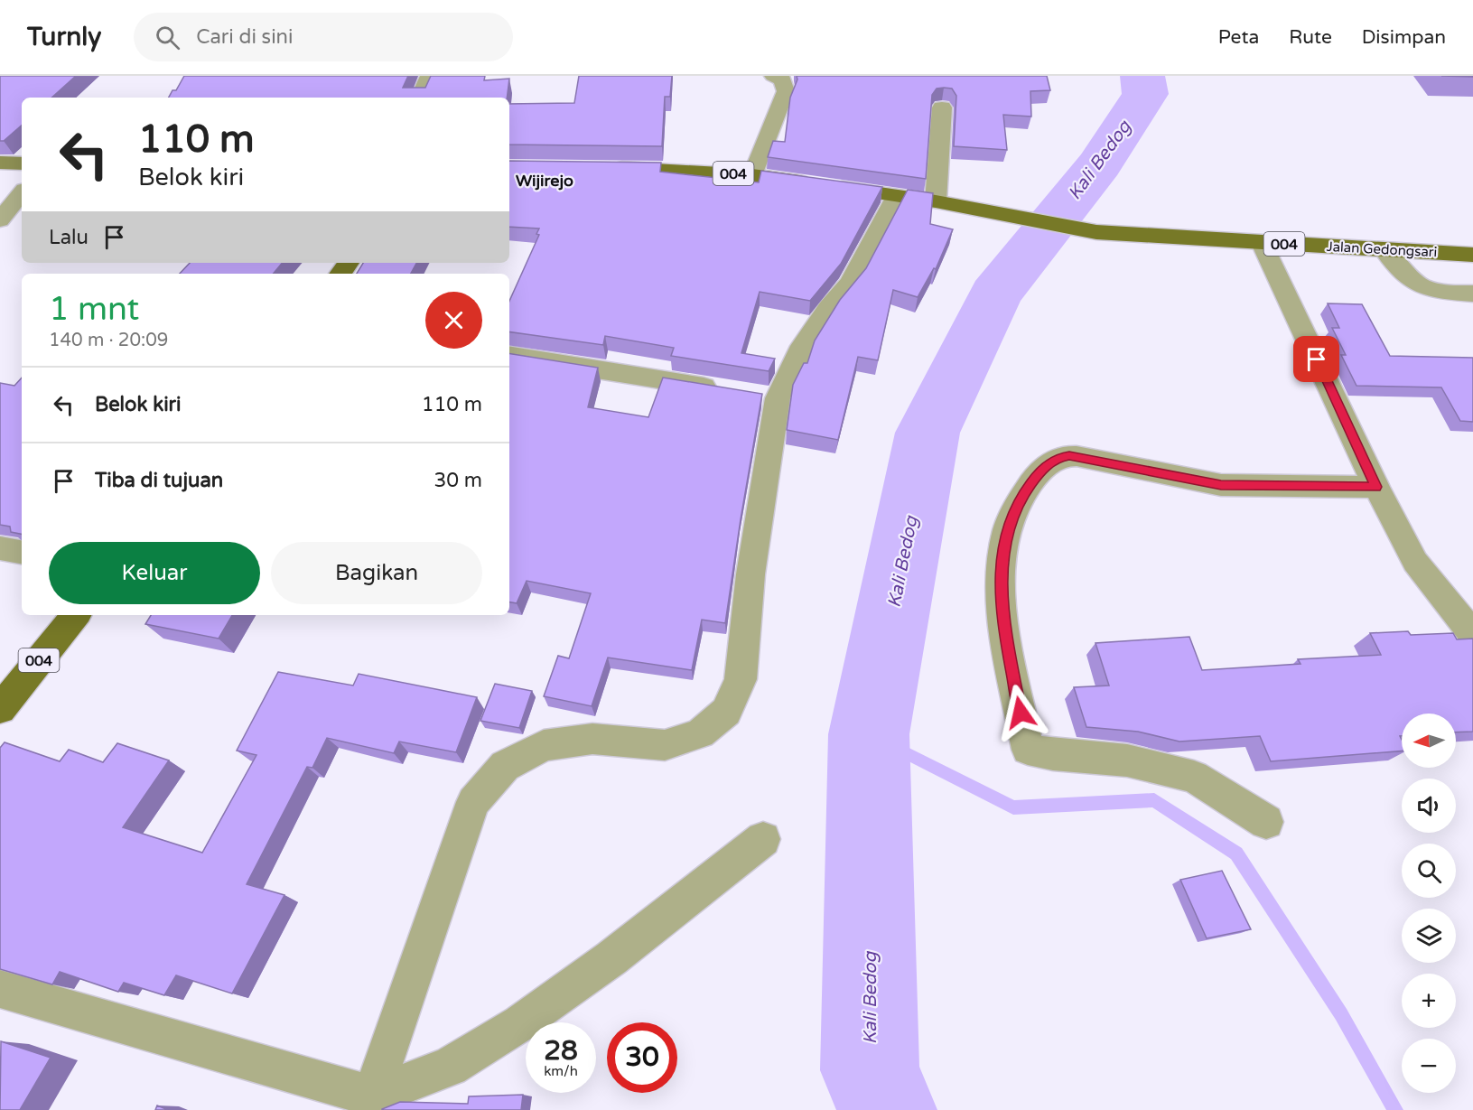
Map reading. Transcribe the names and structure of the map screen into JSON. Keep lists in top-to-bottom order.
{
  "streets": {
    "main road": ["004", "Jalan Gedongsari"]
  },
  "crossings": [
    ["004", "Jalan Gedongsari"]
  ],
  "districts": ["Wijirejo"],
  "water": ["Kali Bedog"],
  "north": "left",
  "page": {
    "header": "Turnly",
    "search": "Cari di sini",
    "nav": ["Peta", "Rute", "Disimpan"],
    "turn": ["110 m", "Belok kiri"],
    "then": "Lalu",
    "heading": ["1 mnt", "140 m · 20:09"],
    "list": [
      {
        "name": "Belok kiri",
        "value": "110 m"
      },
      {
        "name": "Tiba di tujuan",
        "value": "30 m"
      }
    ],
    "buttons": ["Keluar", "Bagikan"],
    "map_buttons": ["+", "−"],
    "speed": "28 km/h",
    "limit": "30"
  }
}
